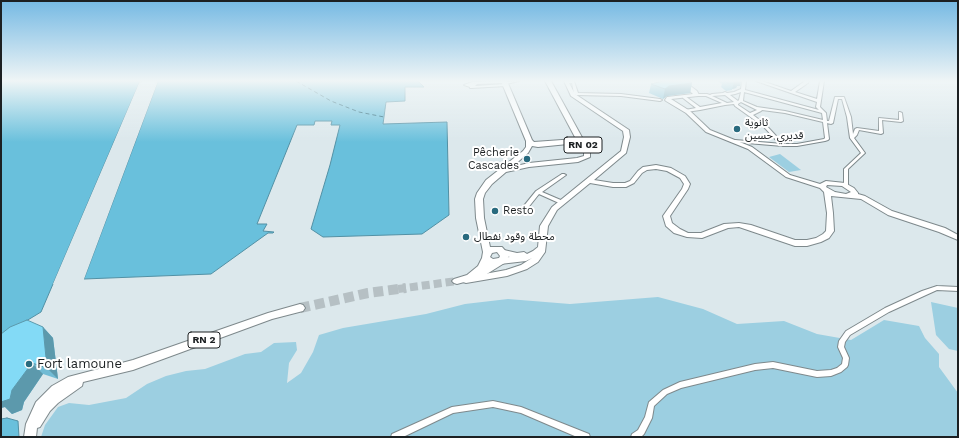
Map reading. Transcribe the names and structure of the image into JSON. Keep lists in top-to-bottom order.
{
  "streets": {
    "main road": ["RN 02", "RN 2"]
  },
  "places": [
    "ثانوية قديري حسين",
    "Pêcherie Cascades",
    "Resto",
    "محطة وقود نفطال",
    "Fort lamoune"
  ]
}
